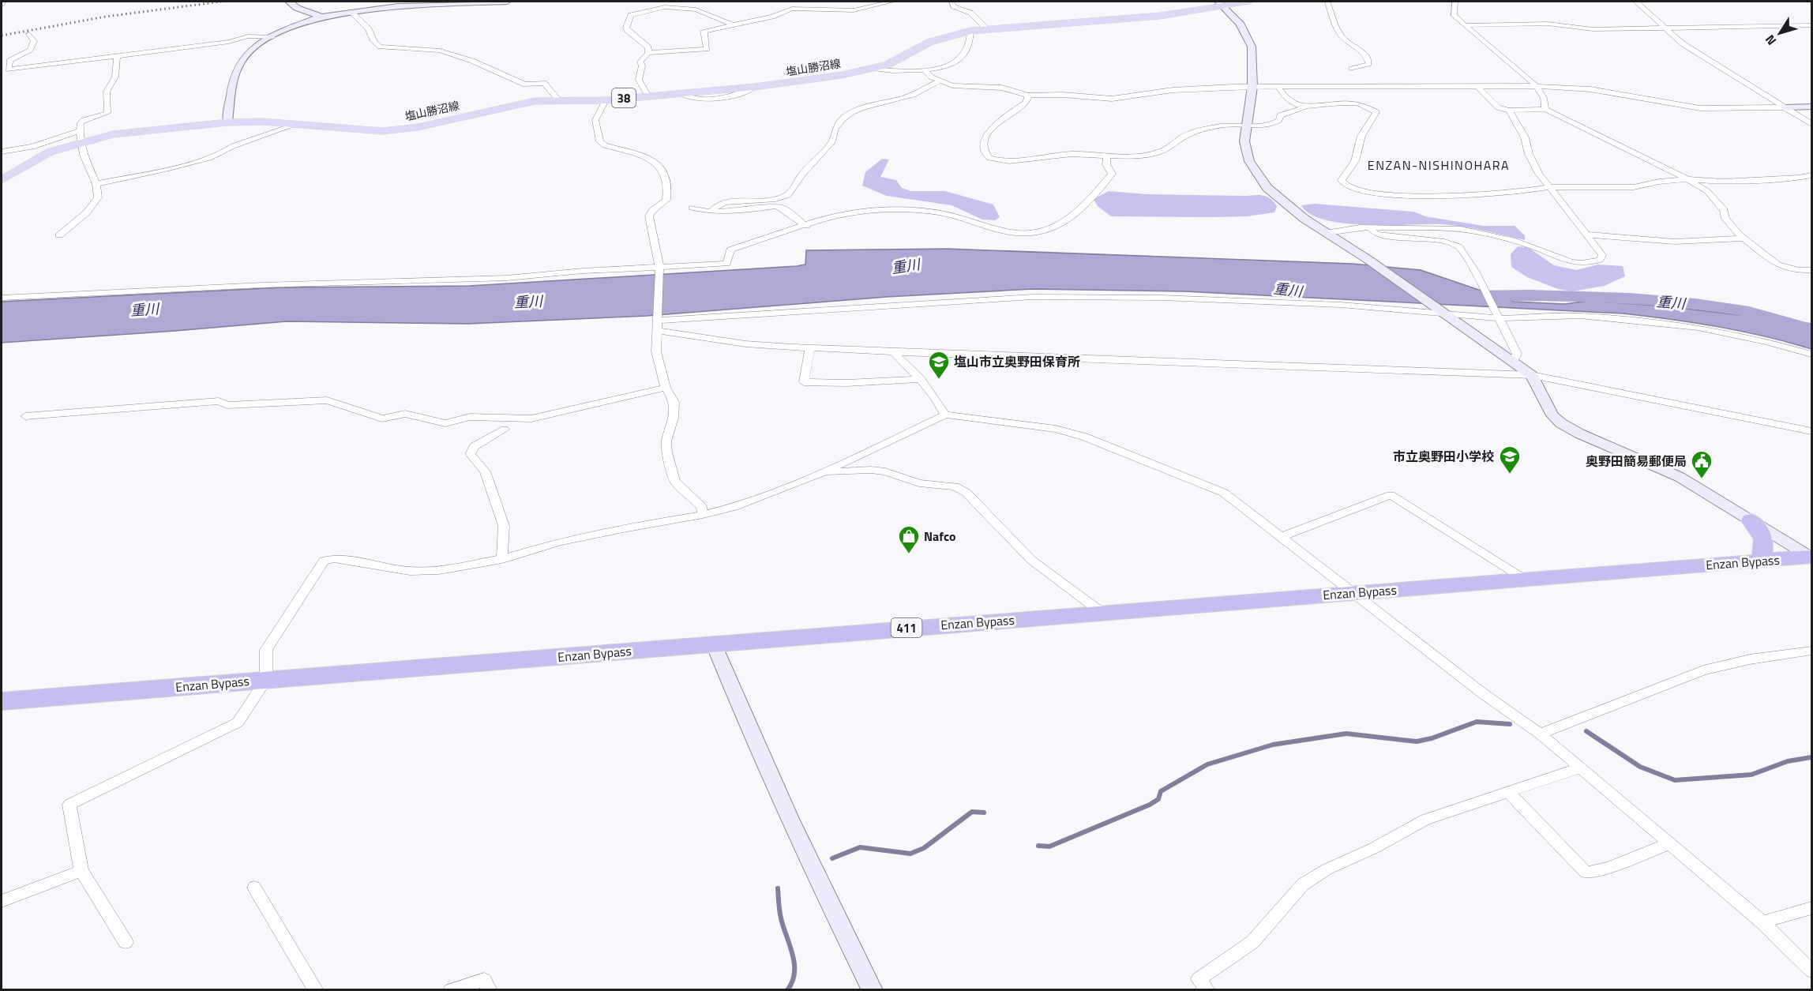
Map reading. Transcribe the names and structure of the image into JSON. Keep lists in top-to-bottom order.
{
  "streets": {
    "highway": ["Enzan Bypass", "411"],
    "main road": ["塩山勝沼線", "38"]
  },
  "districts": ["ENZAN-NISHINOHARA"],
  "water": ["重川"],
  "places": {
    "school or university": ["塩山市立奥野田保育所", "市立奥野田小学校"],
    "public building": ["奥野田簡易郵便局"],
    "shop": ["Nafco"]
  },
  "north": "bottom left"
}
